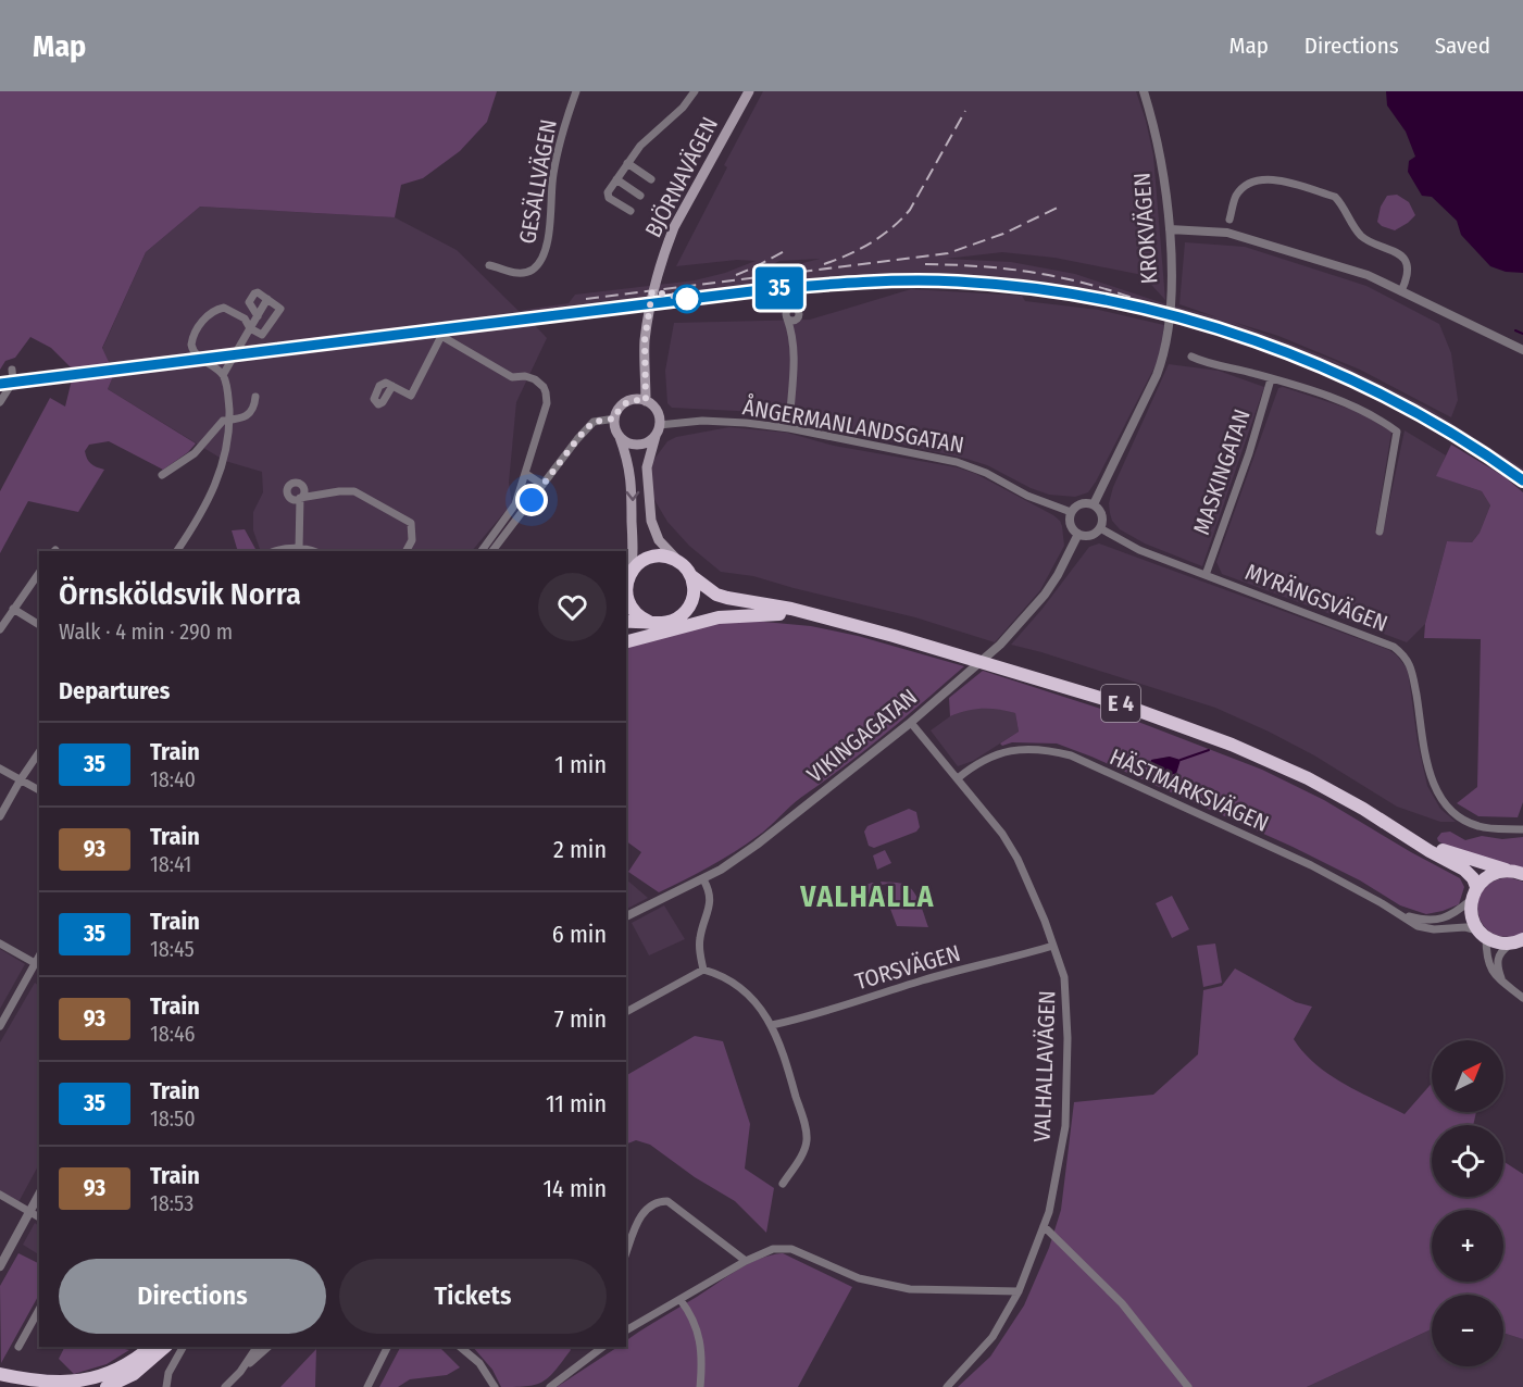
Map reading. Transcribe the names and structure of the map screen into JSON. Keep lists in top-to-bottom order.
{
  "streets": {
    "highway": ["E 4"],
    "main road": ["BJÖRNAVÄGEN"],
    "street": [
      "GESÄLLVÄGEN",
      "KROKVÄGEN",
      "ÅNGERMANLANDSGATAN",
      "MASKINGATAN",
      "MYRÄNGSVÄGEN",
      "VIKINGAGATAN",
      "HÄSTMARKSVÄGEN",
      "TORSVÄGEN",
      "VALHALLAVÄGEN"
    ]
  },
  "crossings": [
    ["BJÖRNAVÄGEN", "ÅNGERMANLANDSGATAN"],
    ["KROKVÄGEN", "ÅNGERMANLANDSGATAN"],
    ["KROKVÄGEN", "MYRÄNGSVÄGEN"],
    ["KROKVÄGEN", "VIKINGAGATAN"],
    ["ÅNGERMANLANDSGATAN", "MYRÄNGSVÄGEN"],
    ["ÅNGERMANLANDSGATAN", "VIKINGAGATAN"],
    ["MASKINGATAN", "MYRÄNGSVÄGEN"],
    ["MYRÄNGSVÄGEN", "VIKINGAGATAN"],
    ["VIKINGAGATAN", "VALHALLAVÄGEN"],
    ["HÄSTMARKSVÄGEN", "VALHALLAVÄGEN"],
    ["TORSVÄGEN", "VALHALLAVÄGEN"]
  ],
  "districts": ["VALHALLA"],
  "north": "top right",
  "page": {
    "header": "Map",
    "nav": ["Map", "Directions", "Saved"],
    "on_map": "35",
    "heading": [
      ["Örnsköldsvik Norra", "Walk · 4 min · 290 m"],
      "Departures"
    ],
    "list": [
      {
        "mark": "35",
        "name": "Train",
        "note": "18:40",
        "value": "1 min"
      },
      {
        "mark": "93",
        "name": "Train",
        "note": "18:41",
        "value": "2 min"
      },
      {
        "mark": "35",
        "name": "Train",
        "note": "18:45",
        "value": "6 min"
      },
      {
        "mark": "93",
        "name": "Train",
        "note": "18:46",
        "value": "7 min"
      },
      {
        "mark": "35",
        "name": "Train",
        "note": "18:50",
        "value": "11 min"
      },
      {
        "mark": "93",
        "name": "Train",
        "note": "18:53",
        "value": "14 min"
      }
    ],
    "map_buttons": ["+", "−"],
    "buttons": ["Directions", "Tickets"]
  }
}
